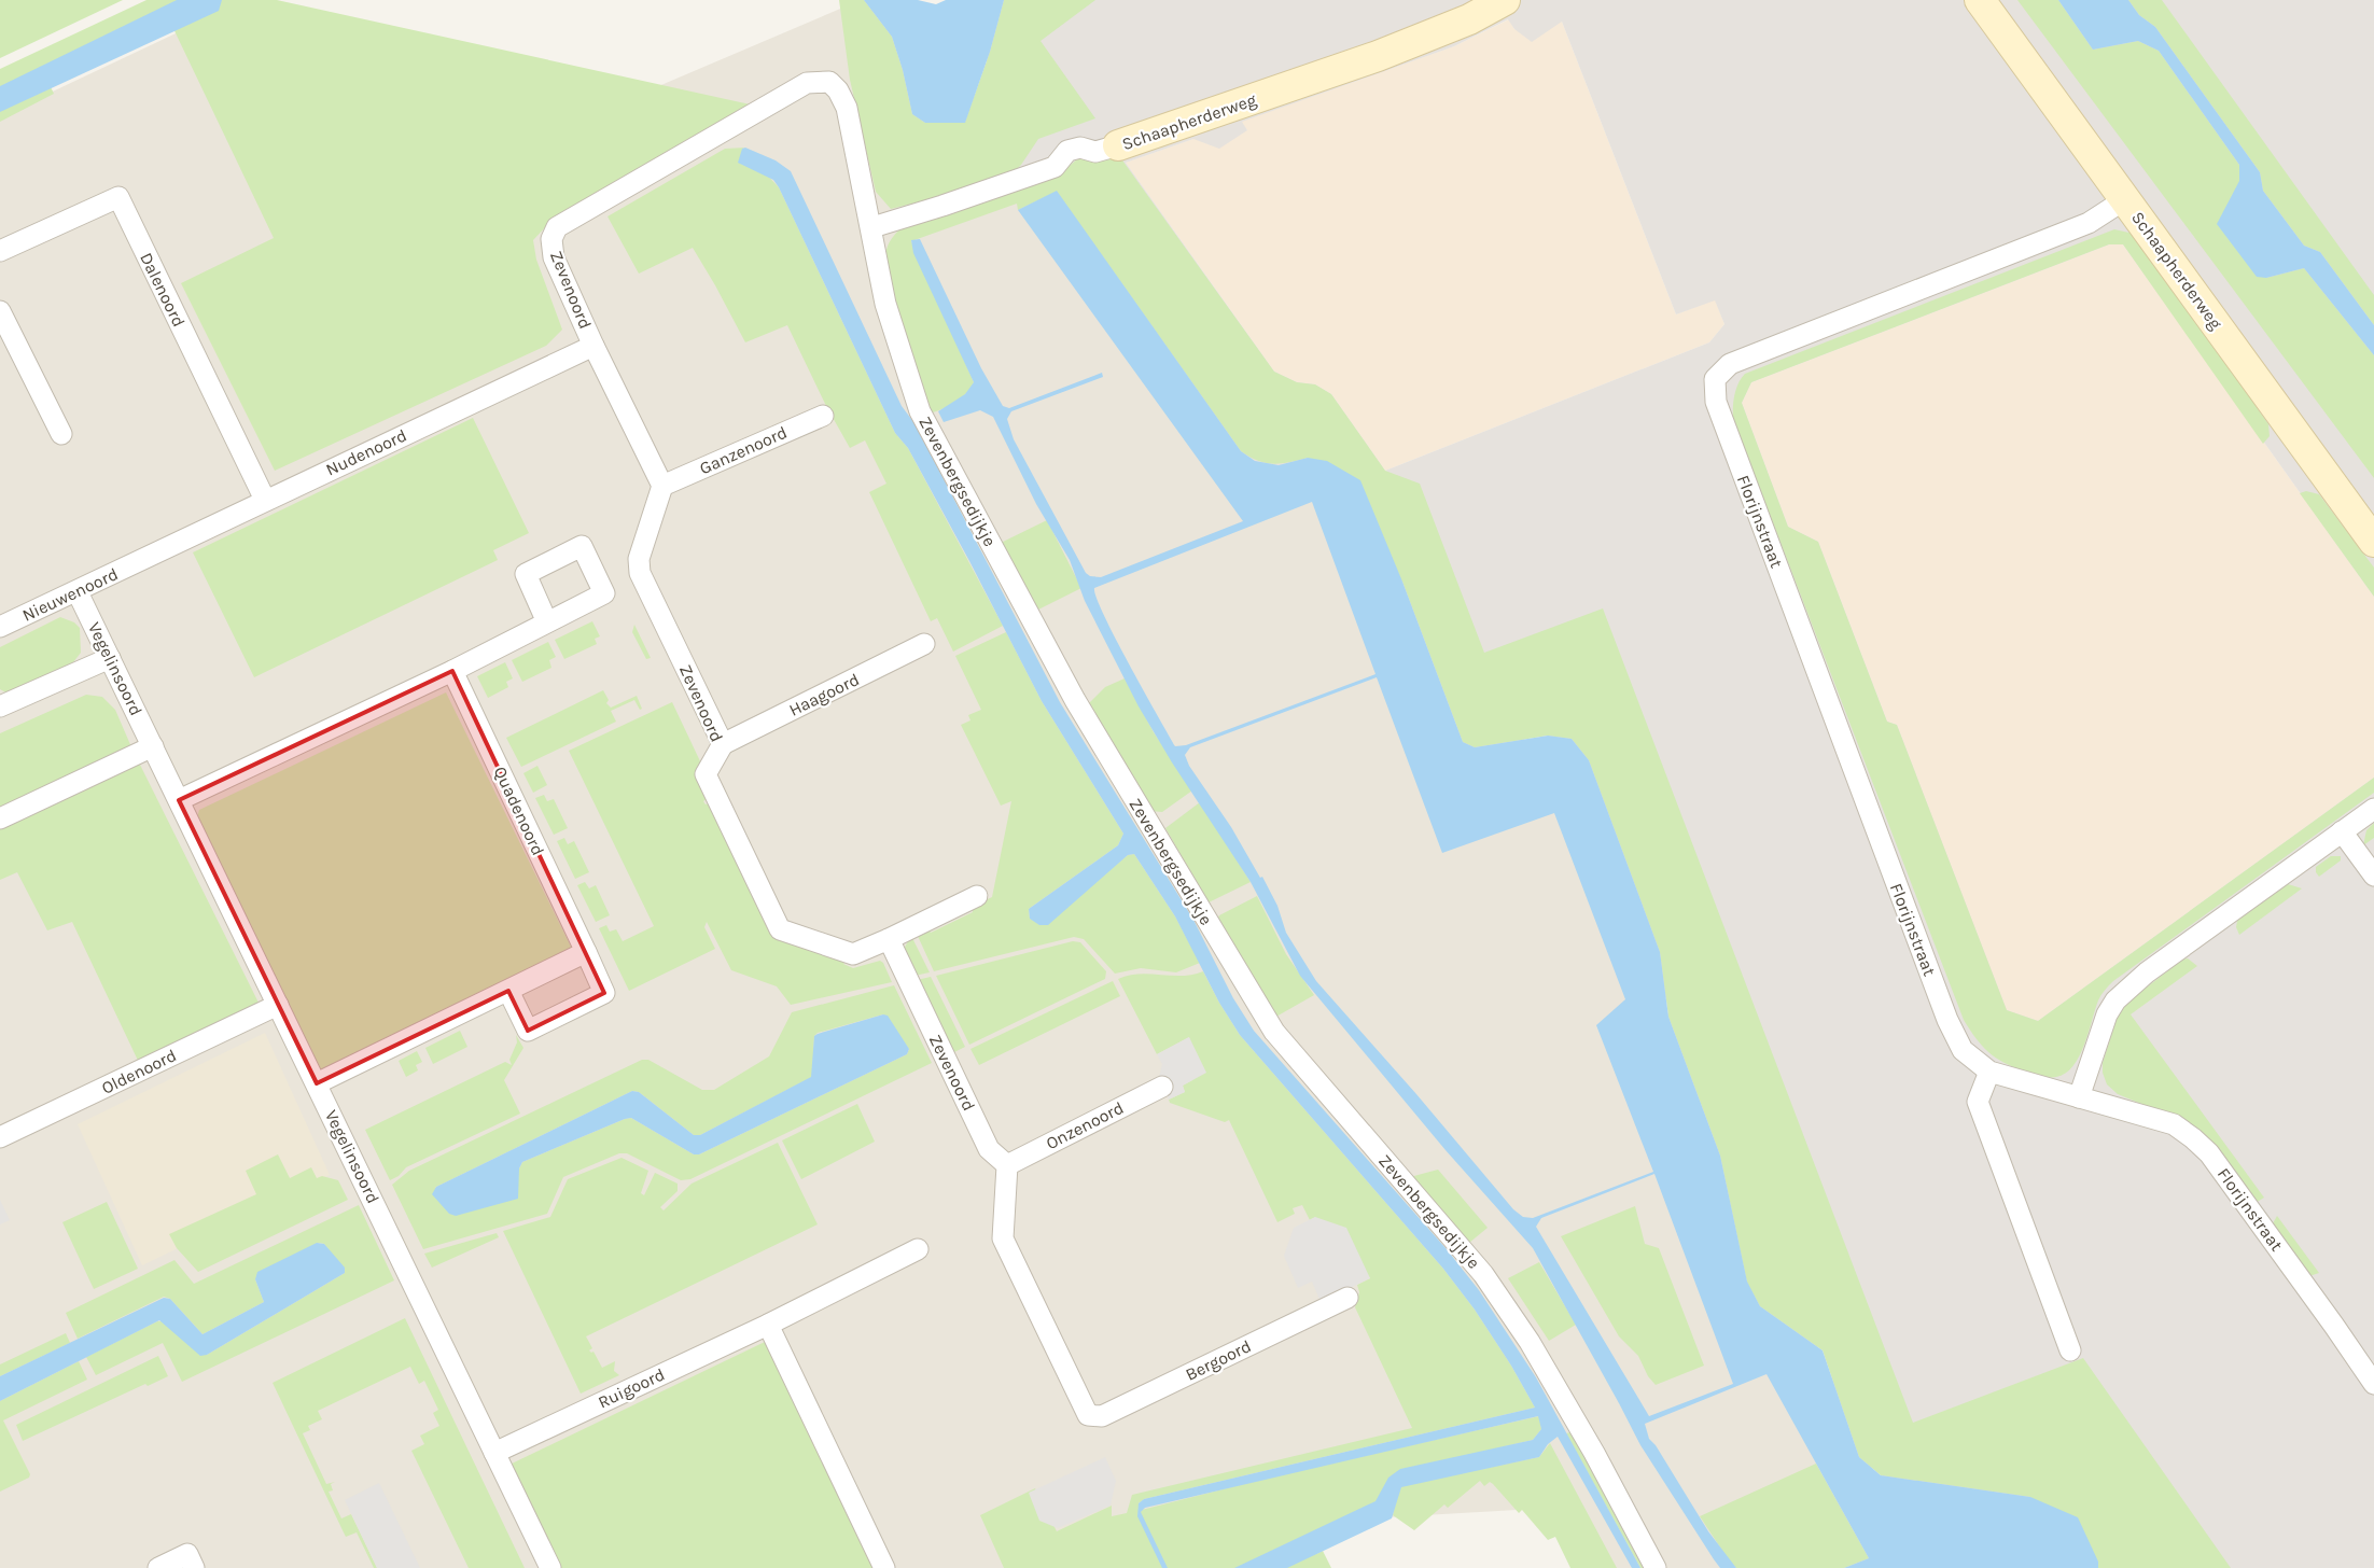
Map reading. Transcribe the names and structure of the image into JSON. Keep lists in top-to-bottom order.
{
  "streets": {
    "street": [
      "Schaapherderweg",
      "Dalenoord",
      "Zevenoord",
      "Ganzenoord",
      "Nudenoord",
      "Zevenbergsedijkje",
      "Florijnstraat",
      "Nieuwenoord",
      "Vegelinsoord",
      "Haagoord",
      "Quadenoord",
      "Oldenoord",
      "Onzenoord",
      "Bergoord",
      "Ruigoord"
    ]
  },
  "crossings": [
    ["Schaapherderweg", "Zevenbergsedijkje"],
    ["Schaapherderweg", "Florijnstraat"],
    ["Dalenoord", "Nudenoord"],
    ["Zevenoord", "Ganzenoord"],
    ["Zevenoord", "Nudenoord"],
    ["Zevenoord", "Zevenbergsedijkje"],
    ["Zevenoord", "Haagoord"],
    ["Zevenoord", "Onzenoord"],
    ["Zevenoord", "Bergoord"],
    ["Nudenoord", "Nieuwenoord"],
    ["Nieuwenoord", "Vegelinsoord"],
    ["Vegelinsoord", "Oldenoord"],
    ["Vegelinsoord", "Ruigoord"],
    ["Onzenoord", "Bergoord"]
  ]
}
